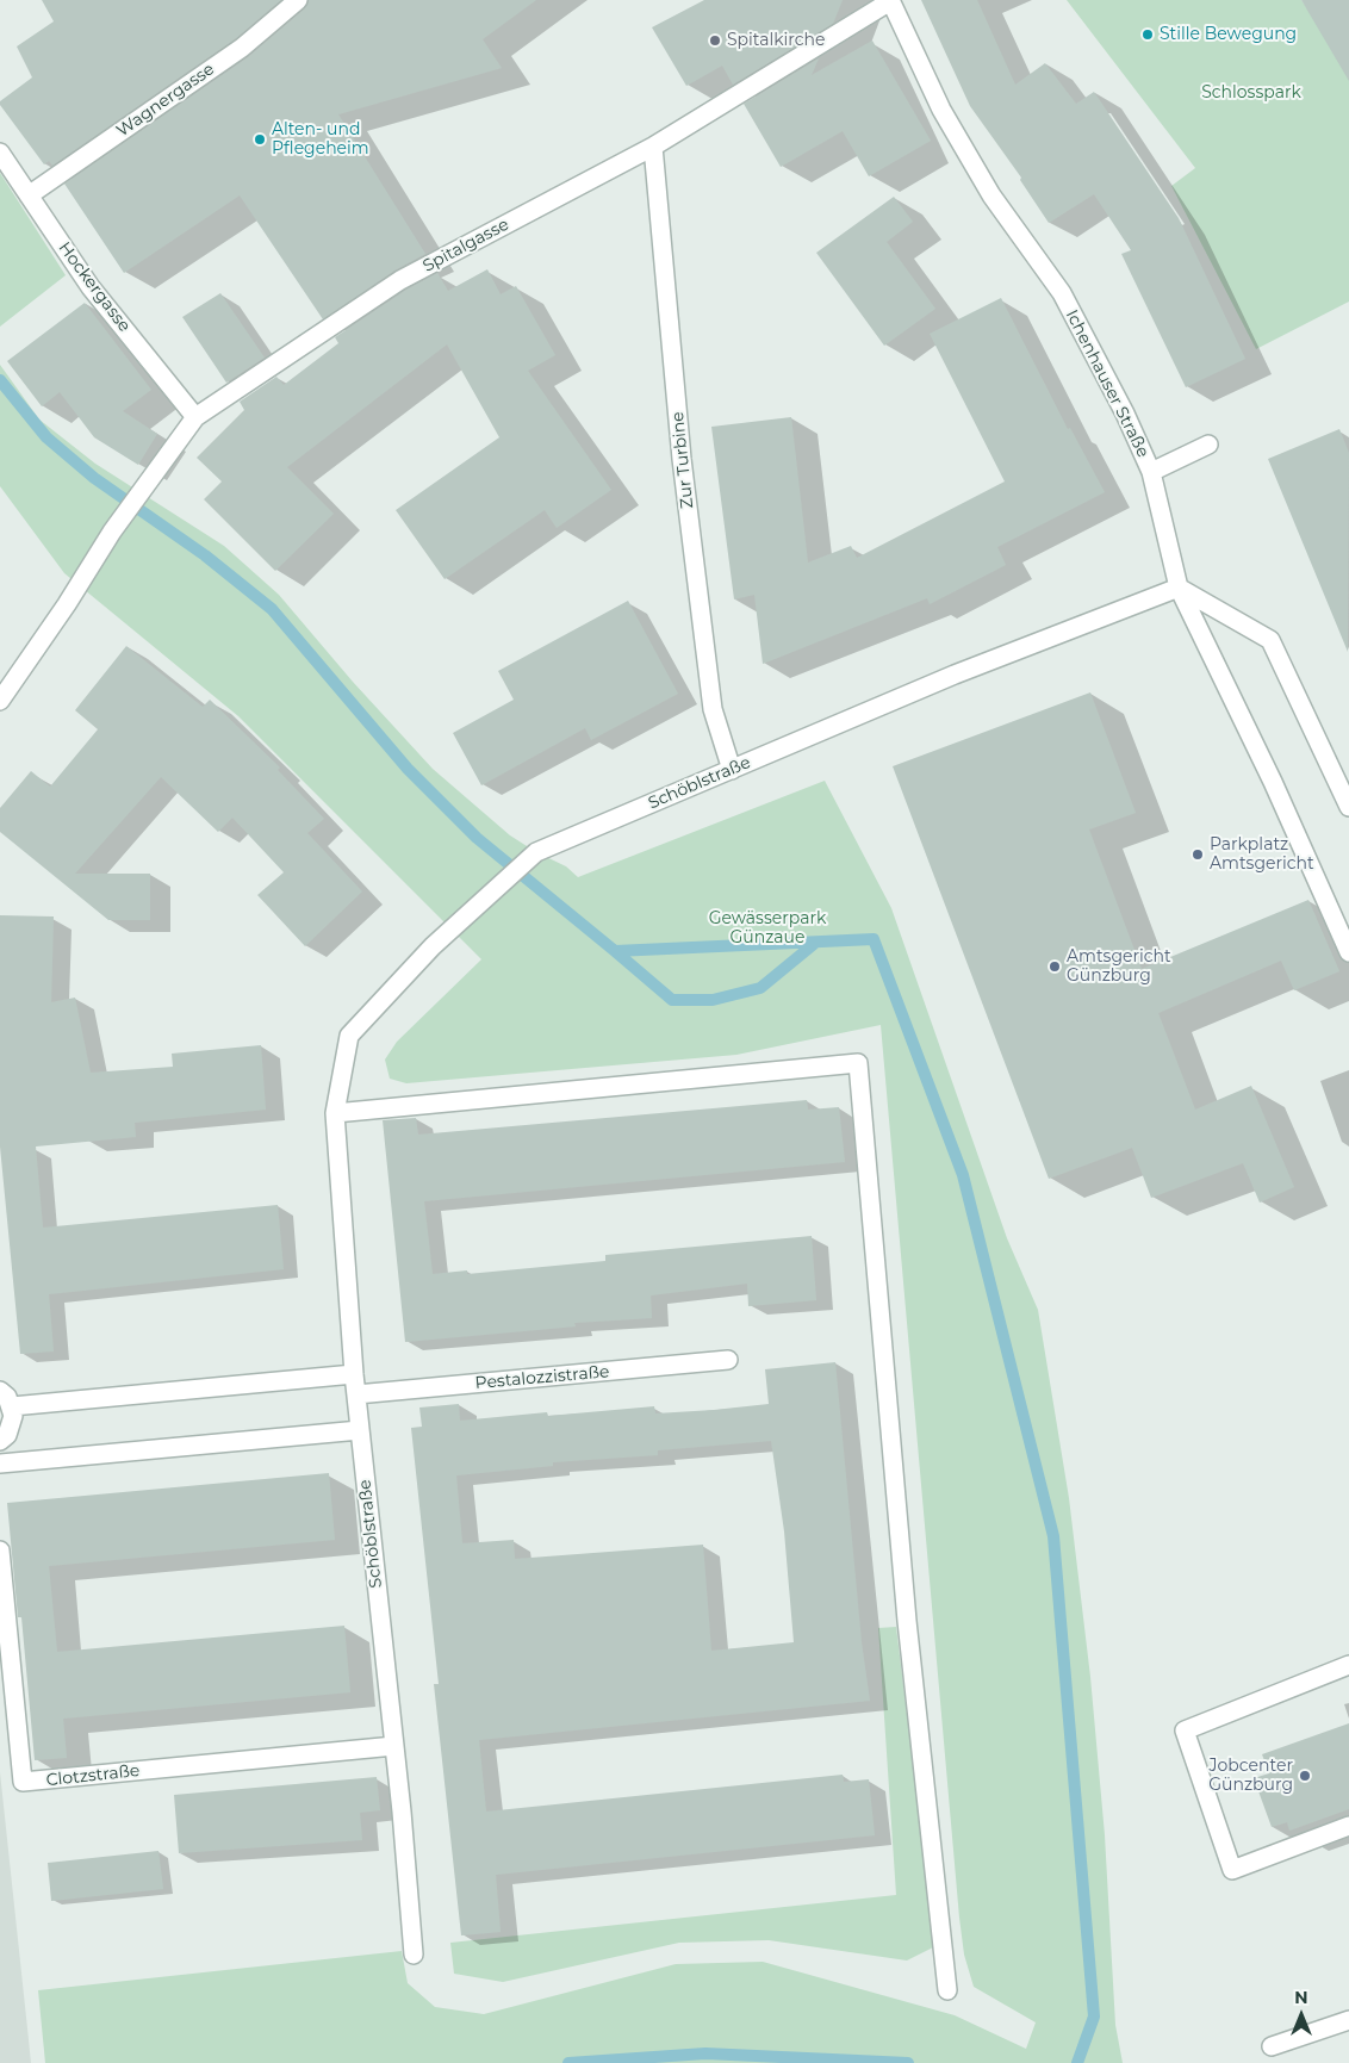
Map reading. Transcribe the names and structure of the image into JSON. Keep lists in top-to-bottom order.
{
  "streets": {
    "street": [
      "Wagnergasse",
      "Spitalgasse",
      "Hockergasse",
      "Ichenhauser Straße",
      "Zur Turbine",
      "Schöblstraße",
      "Pestalozzistraße",
      "Clotzstraße"
    ]
  },
  "crossings": [
    ["Wagnergasse", "Hockergasse"],
    ["Spitalgasse", "Hockergasse"],
    ["Spitalgasse", "Ichenhauser Straße"],
    ["Spitalgasse", "Zur Turbine"],
    ["Ichenhauser Straße", "Schöblstraße"],
    ["Zur Turbine", "Schöblstraße"],
    ["Schöblstraße", "Pestalozzistraße"],
    ["Schöblstraße", "Clotzstraße"]
  ],
  "parks": ["Schlosspark", "Gewässerpark Günzaue"],
  "places": [
    "Stille Bewegung",
    "Spitalkirche",
    "Alten- und Pflegeheim",
    "Parkplatz Amtsgericht",
    "Amtsgericht Günzburg",
    "Jobcenter Günzburg"
  ],
  "north": "top"
}
